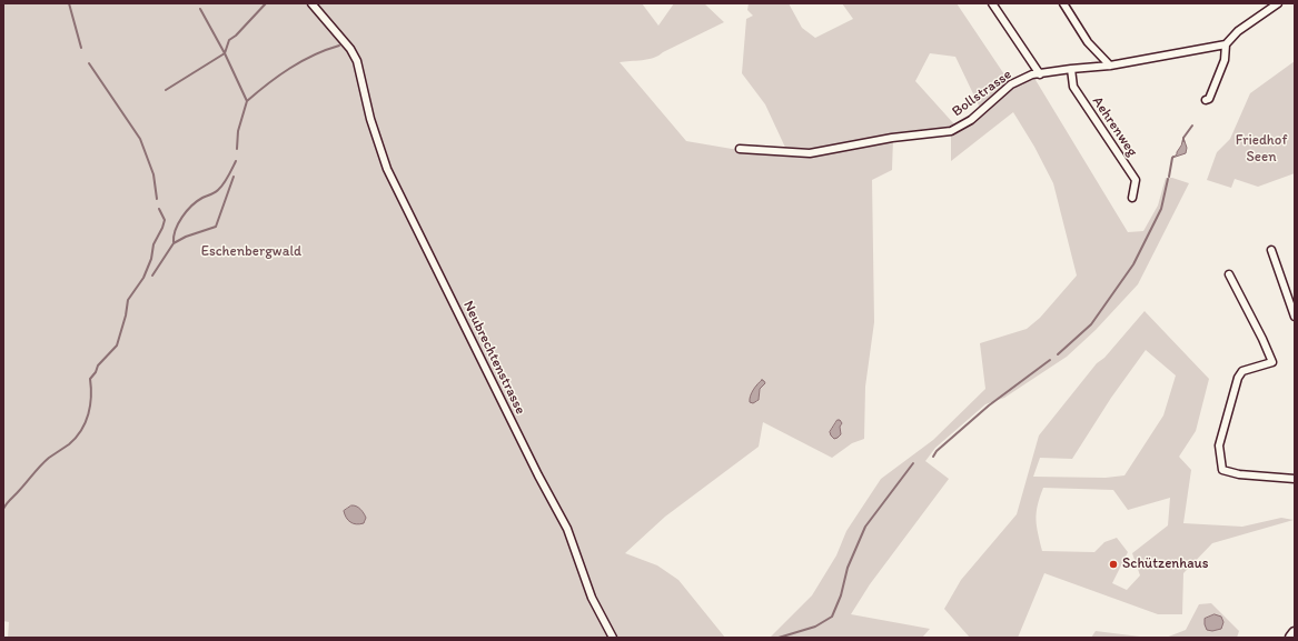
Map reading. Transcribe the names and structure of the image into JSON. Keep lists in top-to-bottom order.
{
  "streets": {
    "street": ["Bollstrasse", "Aehrenweg", "Neubrechtenstrasse"]
  },
  "crossings": [
    ["Bollstrasse", "Aehrenweg"]
  ],
  "parks": ["Friedhof Seen", "Eschenbergwald"],
  "places": ["Schützenhaus"]
}
